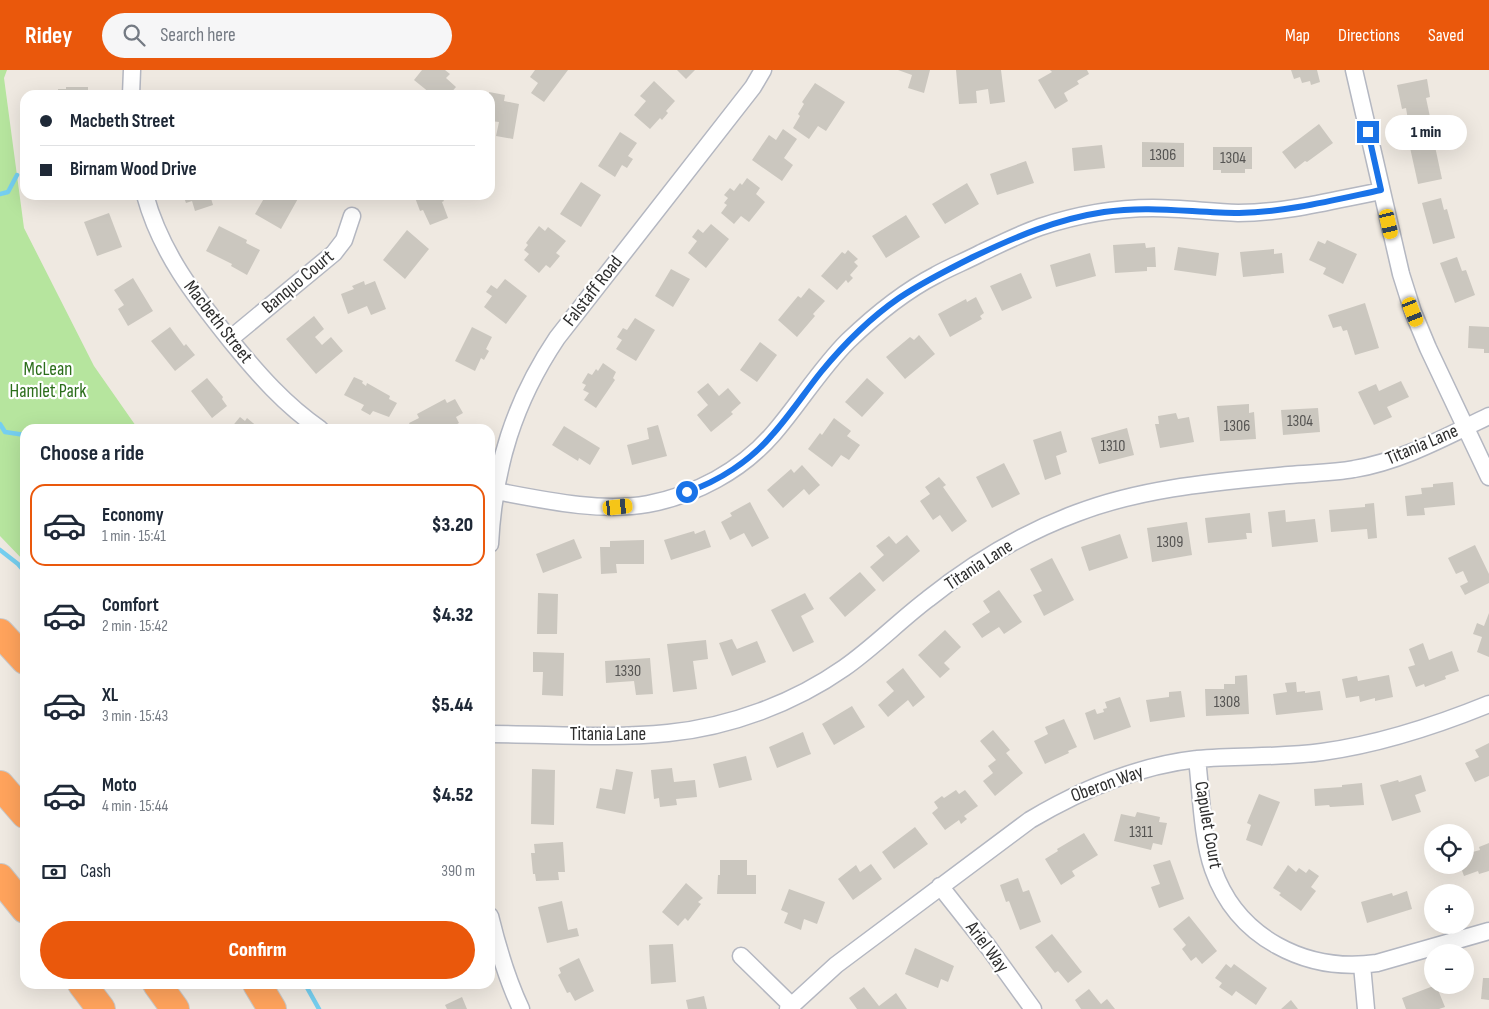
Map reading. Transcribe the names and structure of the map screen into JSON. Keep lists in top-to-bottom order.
{
  "streets": {
    "street": [
      "Banquo Court",
      "Falstaff Road",
      "Macbeth Street",
      "Titania Lane",
      "Oberon Way",
      "Capulet Court",
      "Ariel Way"
    ]
  },
  "crossings": [
    ["Banquo Court", "Macbeth Street"],
    ["Oberon Way", "Capulet Court"],
    ["Oberon Way", "Ariel Way"]
  ],
  "parks": ["McLean Hamlet Park"],
  "house_numbers": [
    "1306",
    "1304",
    "1304",
    "1306",
    "1310",
    "1309",
    "1330",
    "1308",
    "1311"
  ],
  "page": {
    "header": "Ridey",
    "search": "Search here",
    "nav": ["Map", "Directions", "Saved"],
    "banner": ["Macbeth Street", "Birnam Wood Drive"],
    "bubble": "1 min",
    "heading": "Choose a ride",
    "list": [
      {
        "name": "Economy",
        "note": "1 min · 15:41",
        "value": "$3.20"
      },
      {
        "name": "Comfort",
        "note": "2 min · 15:42",
        "value": "$4.32"
      },
      {
        "name": "XL",
        "note": "3 min · 15:43",
        "value": "$5.44"
      },
      {
        "name": "Moto",
        "note": "4 min · 15:44",
        "value": "$4.52"
      }
    ],
    "map_buttons": ["+", "−"],
    "pay": ["Cash", "390 m"],
    "buttons": "Confirm"
  }
}
